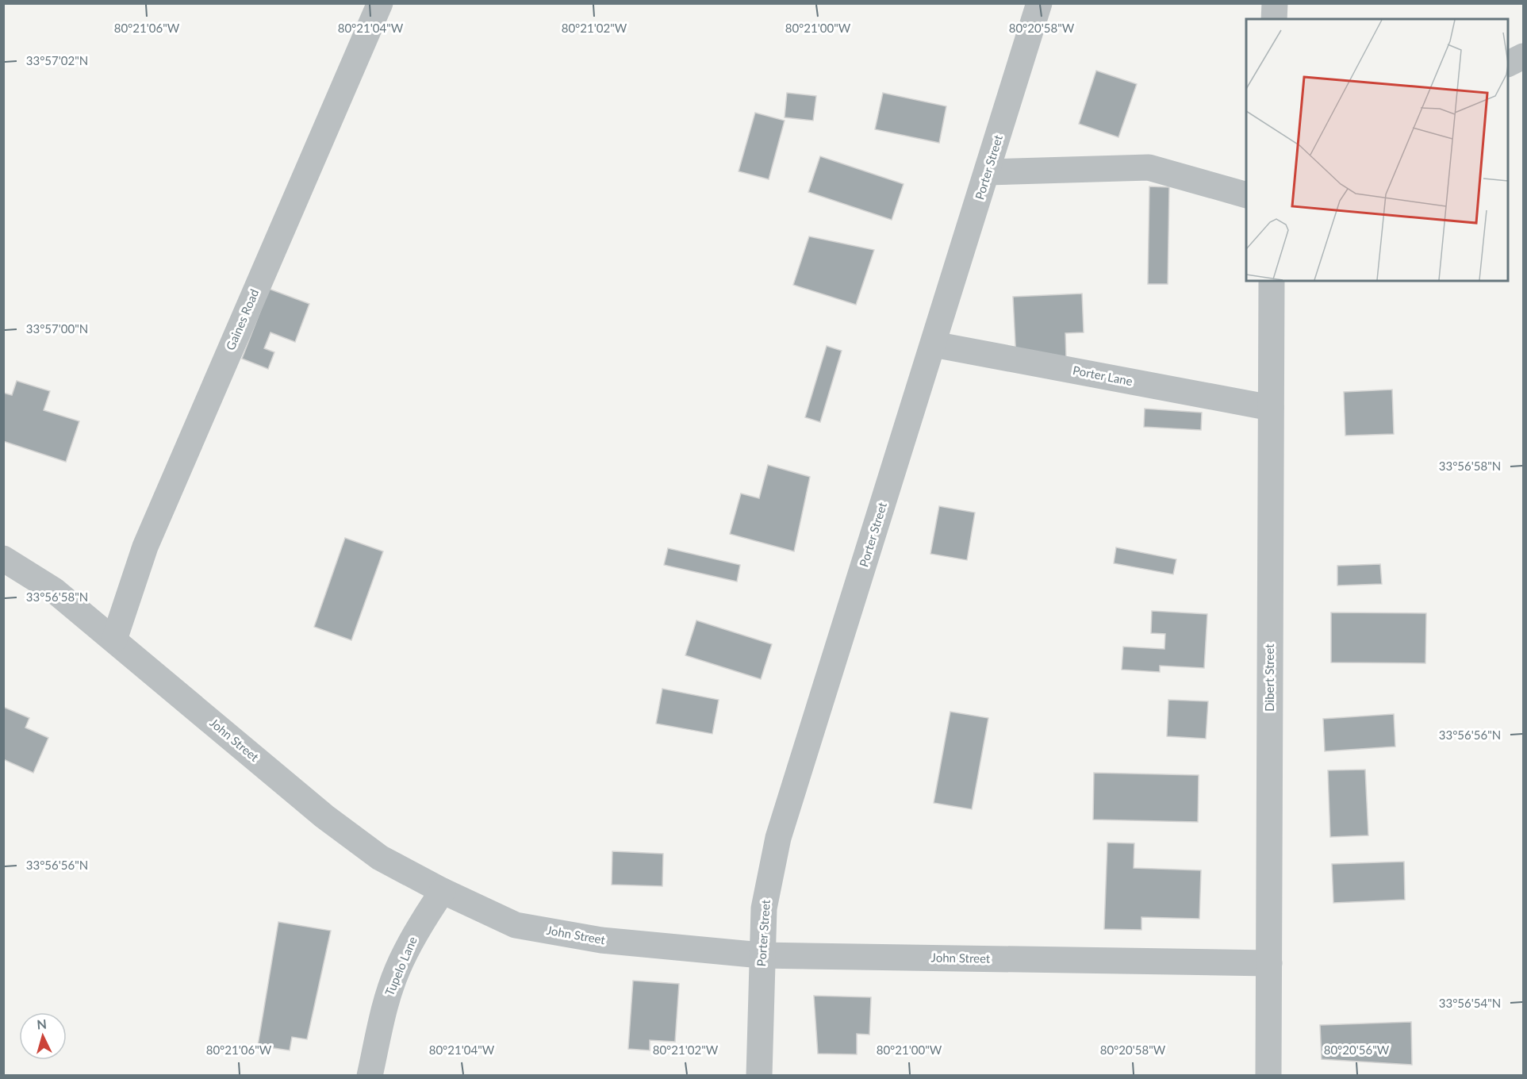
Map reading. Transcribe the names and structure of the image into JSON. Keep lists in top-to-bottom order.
{
  "streets": {
    "street": [
      "Porter Street",
      "Gaines Road",
      "Porter Lane",
      "Dibert Street",
      "John Street",
      "Tupelo Lane"
    ]
  },
  "crossings": [
    ["Porter Street", "Porter Lane"],
    ["Porter Street", "John Street"],
    ["Gaines Road", "John Street"],
    ["Porter Lane", "Dibert Street"],
    ["Dibert Street", "John Street"],
    ["John Street", "Tupelo Lane"]
  ],
  "north": "top",
  "coordinates": [
    "80°21'06\"W",
    "80°21'04\"W",
    "80°21'02\"W",
    "80°21'00\"W",
    "80°20'58\"W",
    "33°57'02\"N",
    "33°57'00\"N",
    "33°56'58\"N",
    "33°56'56\"N",
    "33°56'54\"N",
    "80°20'56\"W"
  ]
}
